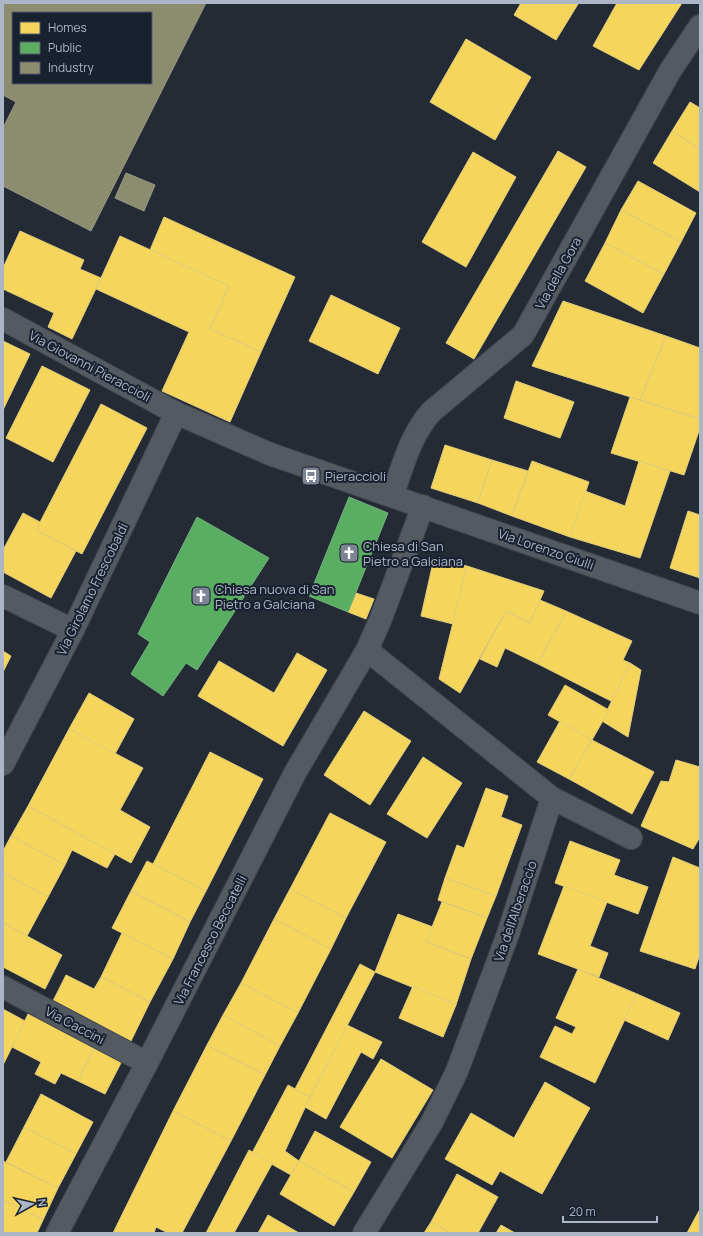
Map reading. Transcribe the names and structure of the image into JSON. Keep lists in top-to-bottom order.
{
  "streets": {
    "street": [
      "Via della Gora",
      "Via Giovanni Pieraccioli",
      "Via Lorenzo Ciulli",
      "Via Girolamo Frescobaldi",
      "Via dell'Alberaccio",
      "Via Francesco Beccatelli",
      "Via Caccini"
    ]
  },
  "crossings": [
    ["Via della Gora", "Via Giovanni Pieraccioli"],
    ["Via della Gora", "Via Lorenzo Ciulli"],
    ["Via Giovanni Pieraccioli", "Via Lorenzo Ciulli"],
    ["Via Giovanni Pieraccioli", "Via Girolamo Frescobaldi"],
    ["Via Lorenzo Ciulli", "Via Francesco Beccatelli"],
    ["Via Francesco Beccatelli", "Via Caccini"]
  ],
  "places": {
    "bus stop": ["Pieraccioli"],
    "church": ["Chiesa di San Pietro a Galciana", "Chiesa nuova di San Pietro a Galciana"]
  },
  "legend": ["Homes", "Public", "Industry"],
  "scale_bar": "20 m",
  "north": "right"
}
